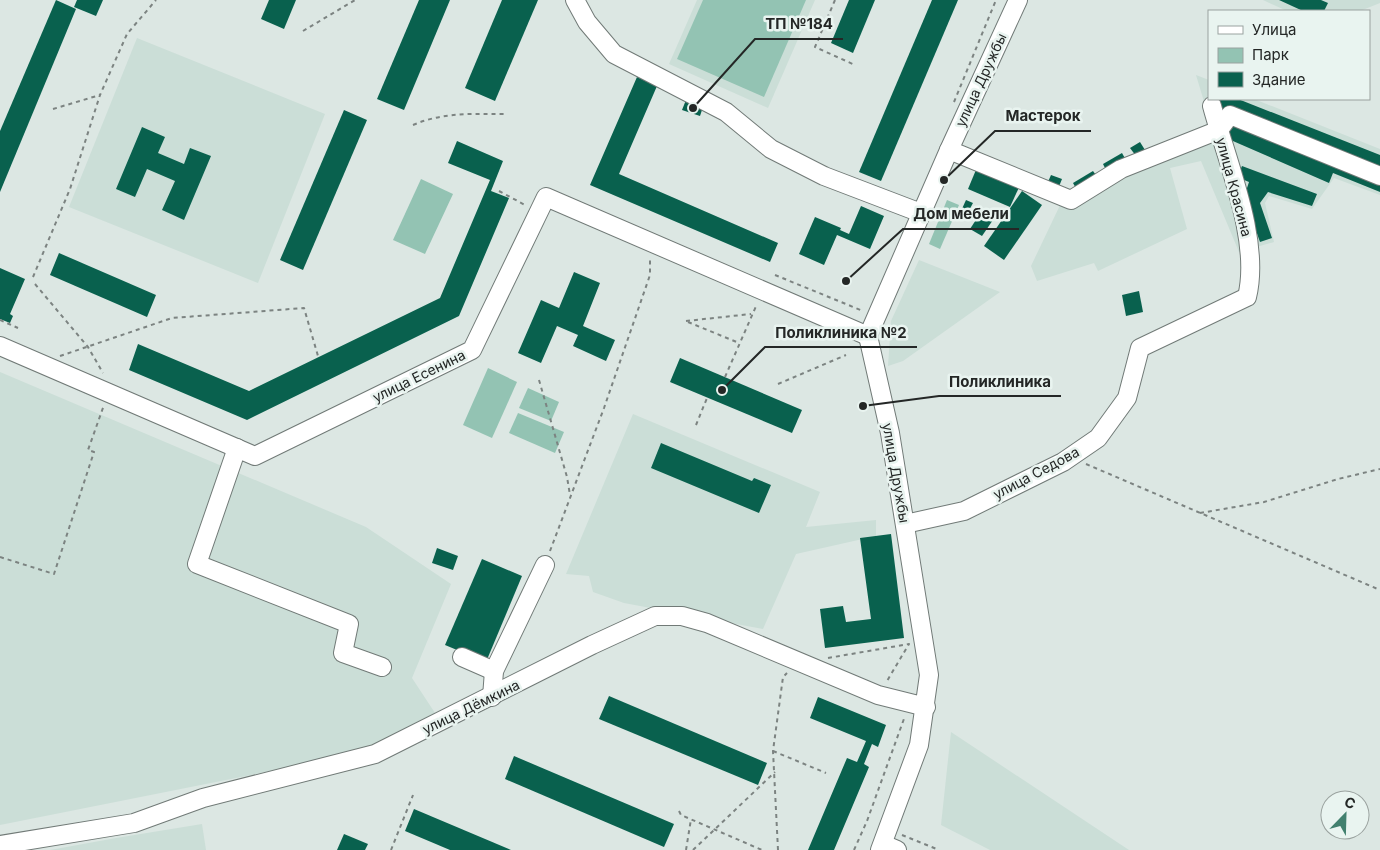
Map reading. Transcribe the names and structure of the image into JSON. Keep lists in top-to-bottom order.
{
  "streets": {
    "street": [
      "улица Дружбы",
      "улица Красина",
      "улица Есенина",
      "улица Седова",
      "улица Дёмкина"
    ]
  },
  "crossings": [
    ["улица Дружбы", "улица Есенина"],
    ["улица Дружбы", "улица Седова"],
    ["улица Дружбы", "улица Дёмкина"],
    ["улица Красина", "улица Седова"]
  ],
  "places": [
    "ТП №184",
    "Мастерок",
    "Дом мебели",
    "Поликлиника №2",
    "Поликлиника"
  ],
  "legend": ["Улица", "Парк", "Здание"],
  "north": "top right"
}
